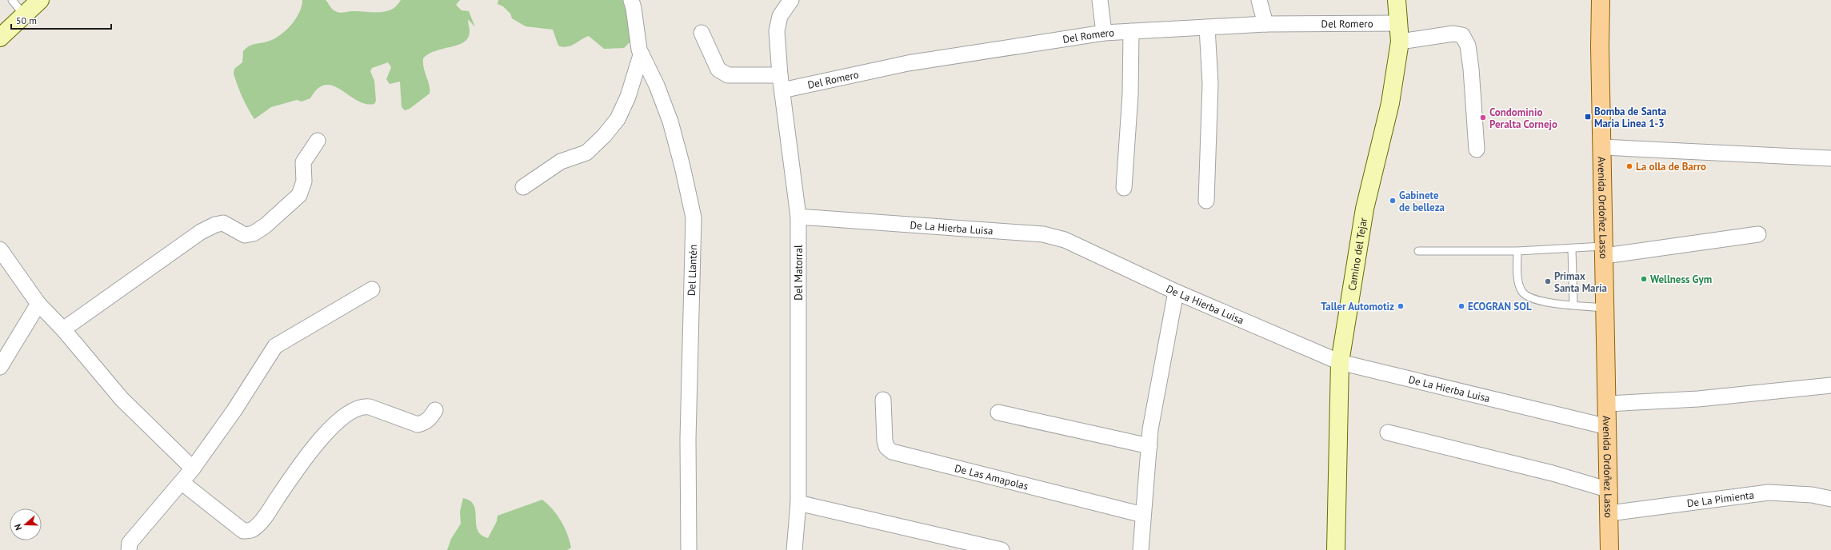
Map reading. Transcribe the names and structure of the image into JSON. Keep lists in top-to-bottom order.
{
  "streets": {
    "main road": ["Avenida Ordoñez Lasso"],
    "street": [
      "Del Romero",
      "De La Hierba Luisa",
      "Camino del Tejar",
      "Del Llantén",
      "Del Matorral",
      "De Las Amapolas",
      "De La Pimienta"
    ]
  },
  "crossings": [
    ["Del Romero", "Camino del Tejar"],
    ["Del Romero", "Del Matorral"],
    ["Avenida Ordoñez Lasso", "De La Hierba Luisa"],
    ["Avenida Ordoñez Lasso", "De La Pimienta"],
    ["De La Hierba Luisa", "Camino del Tejar"],
    ["De La Hierba Luisa", "Del Matorral"]
  ],
  "places": {
    "transit": ["Bomba de Santa Maria Linea 1-3"],
    "other": [
      "Condominio Peralta Cornejo",
      "La olla de Barro",
      "Gabinete de belleza",
      "Wellness Gym",
      "Primax Santa María",
      "Taller Automotiz",
      "ECOGRAN SOL"
    ]
  },
  "scale_bar": "50 m",
  "north": "left"
}
